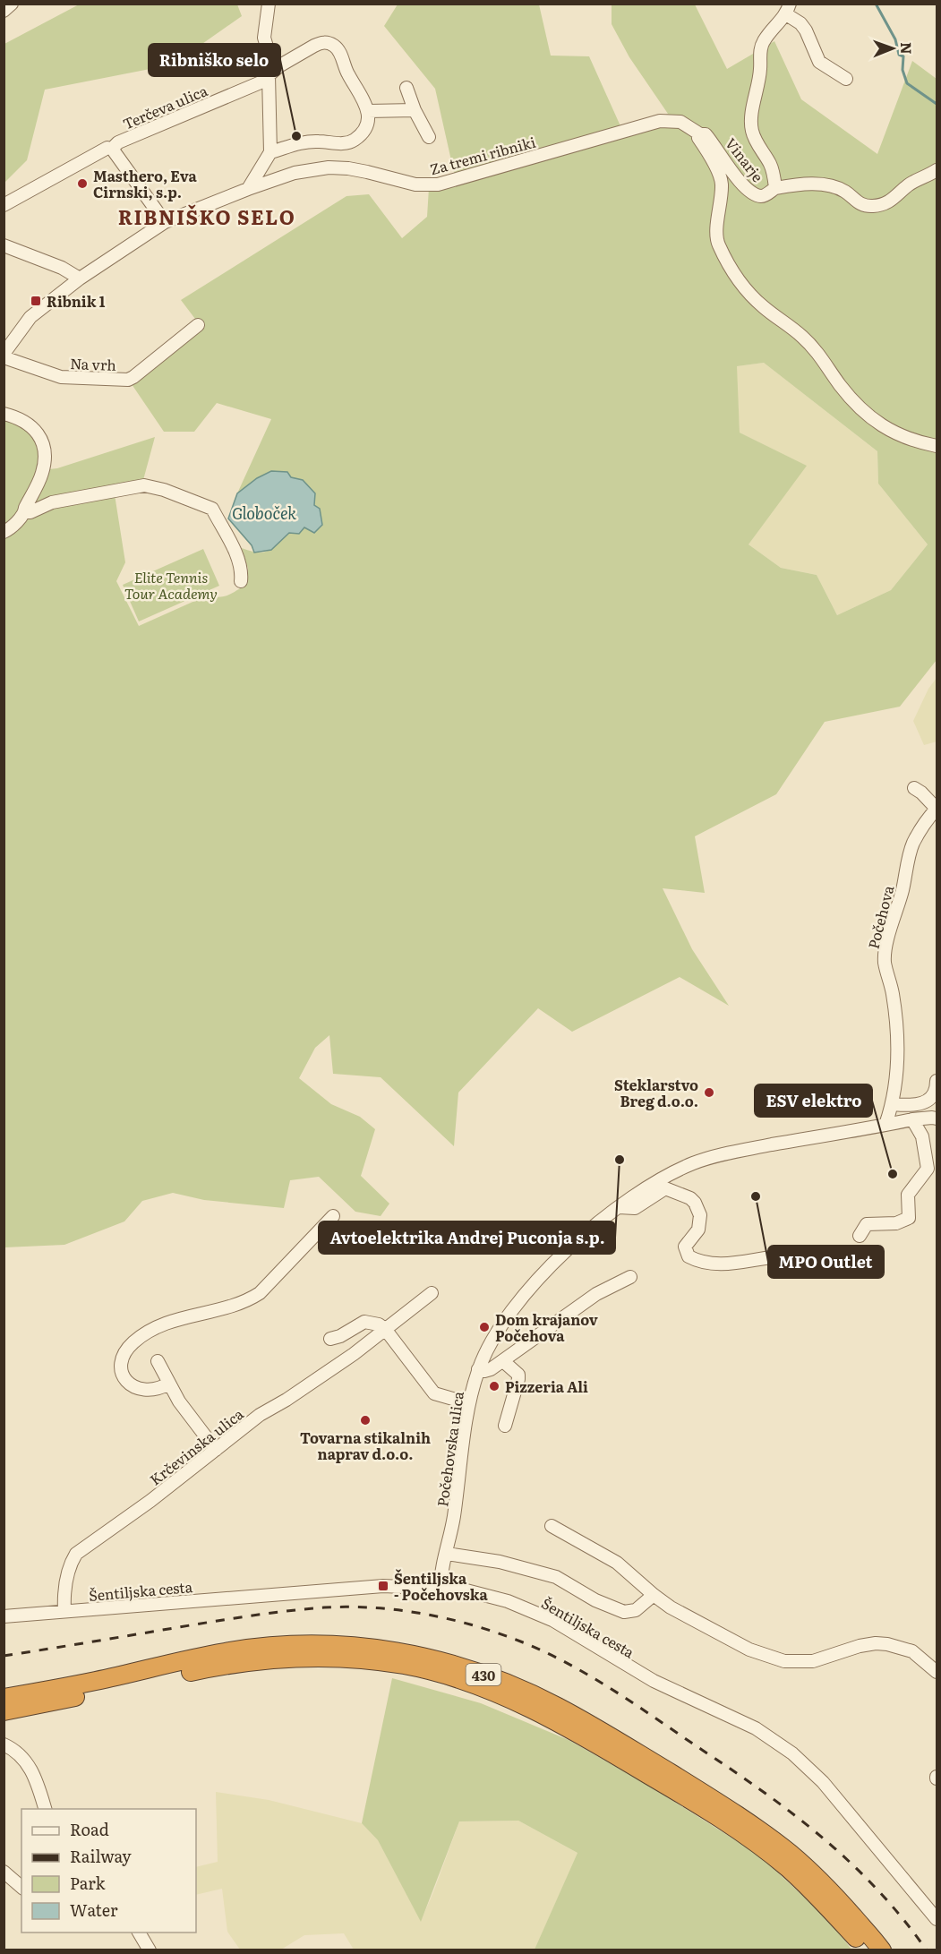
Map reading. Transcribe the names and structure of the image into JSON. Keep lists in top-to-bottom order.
{
  "streets": {
    "highway": ["430"],
    "street": [
      "Terčeva ulica",
      "Za tremi ribniki",
      "Vinarje",
      "Na vrh",
      "Počehova",
      "Krčevinska ulica",
      "Počehovska ulica",
      "Šentiljska cesta"
    ]
  },
  "crossings": [
    ["Terčeva ulica", "Za tremi ribniki"],
    ["Za tremi ribniki", "Vinarje"],
    ["Za tremi ribniki", "Na vrh"],
    ["Počehova", "Počehovska ulica"],
    ["Krčevinska ulica", "Šentiljska cesta"],
    ["Počehovska ulica", "Šentiljska cesta"]
  ],
  "districts": ["RIBNIŠKO SELO"],
  "water": ["Globoček"],
  "parks": ["Elite Tennis Tour Academy"],
  "places": {
    "other": [
      "Ribniško selo",
      "Masthero, Eva Cirnski, s.p.",
      "Steklarstvo Breg d.o.o.",
      "Avtoelektrika Andrej Puconja s.p.",
      "ESV elektro",
      "MPO Outlet",
      "Dom krajanov Počehova",
      "Pizzeria Ali",
      "Tovarna stikalnih naprav d.o.o."
    ],
    "transit": ["Ribnik 1", "Šentiljska - Počehovska"]
  },
  "legend": [
    "Road",
    "Railway",
    "Park",
    "Water"
  ],
  "north": "right"
}
